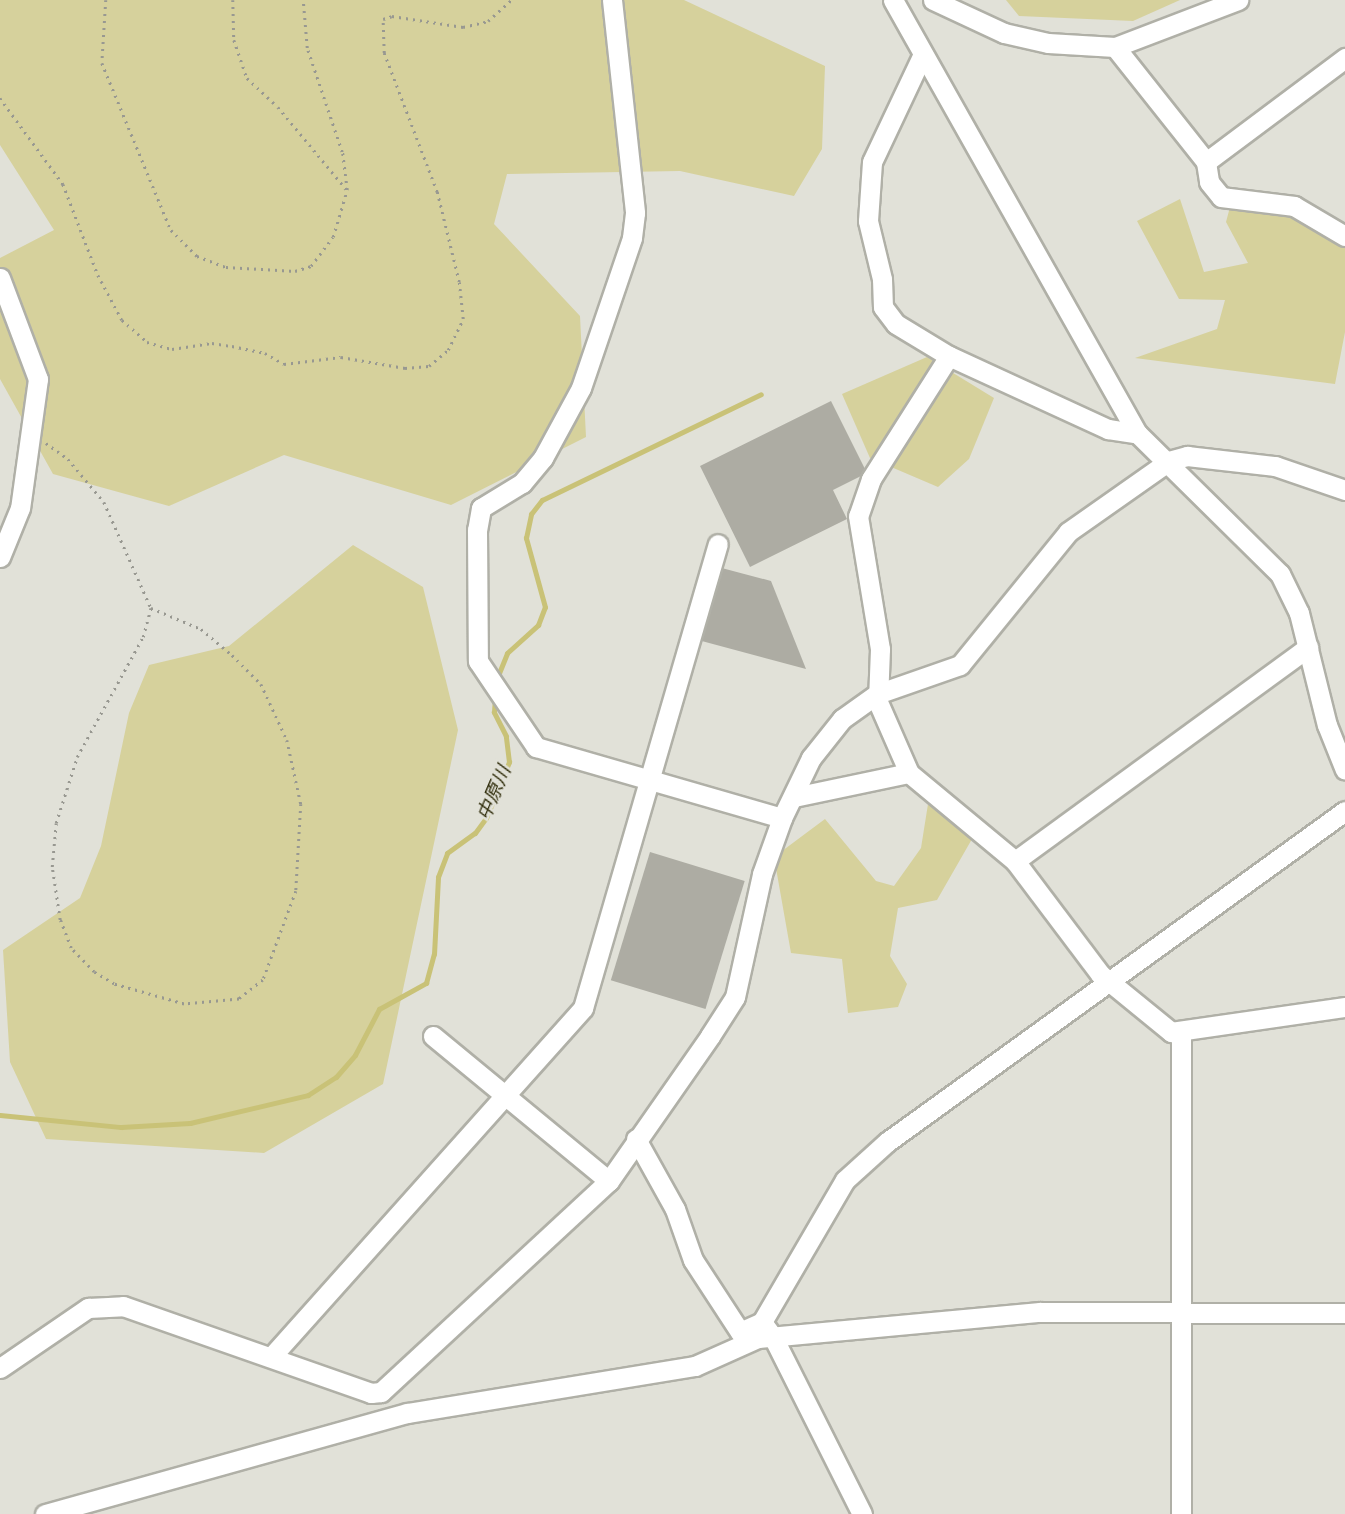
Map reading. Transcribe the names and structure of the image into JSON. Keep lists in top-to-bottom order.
{
  "water": ["中原川"]
}
